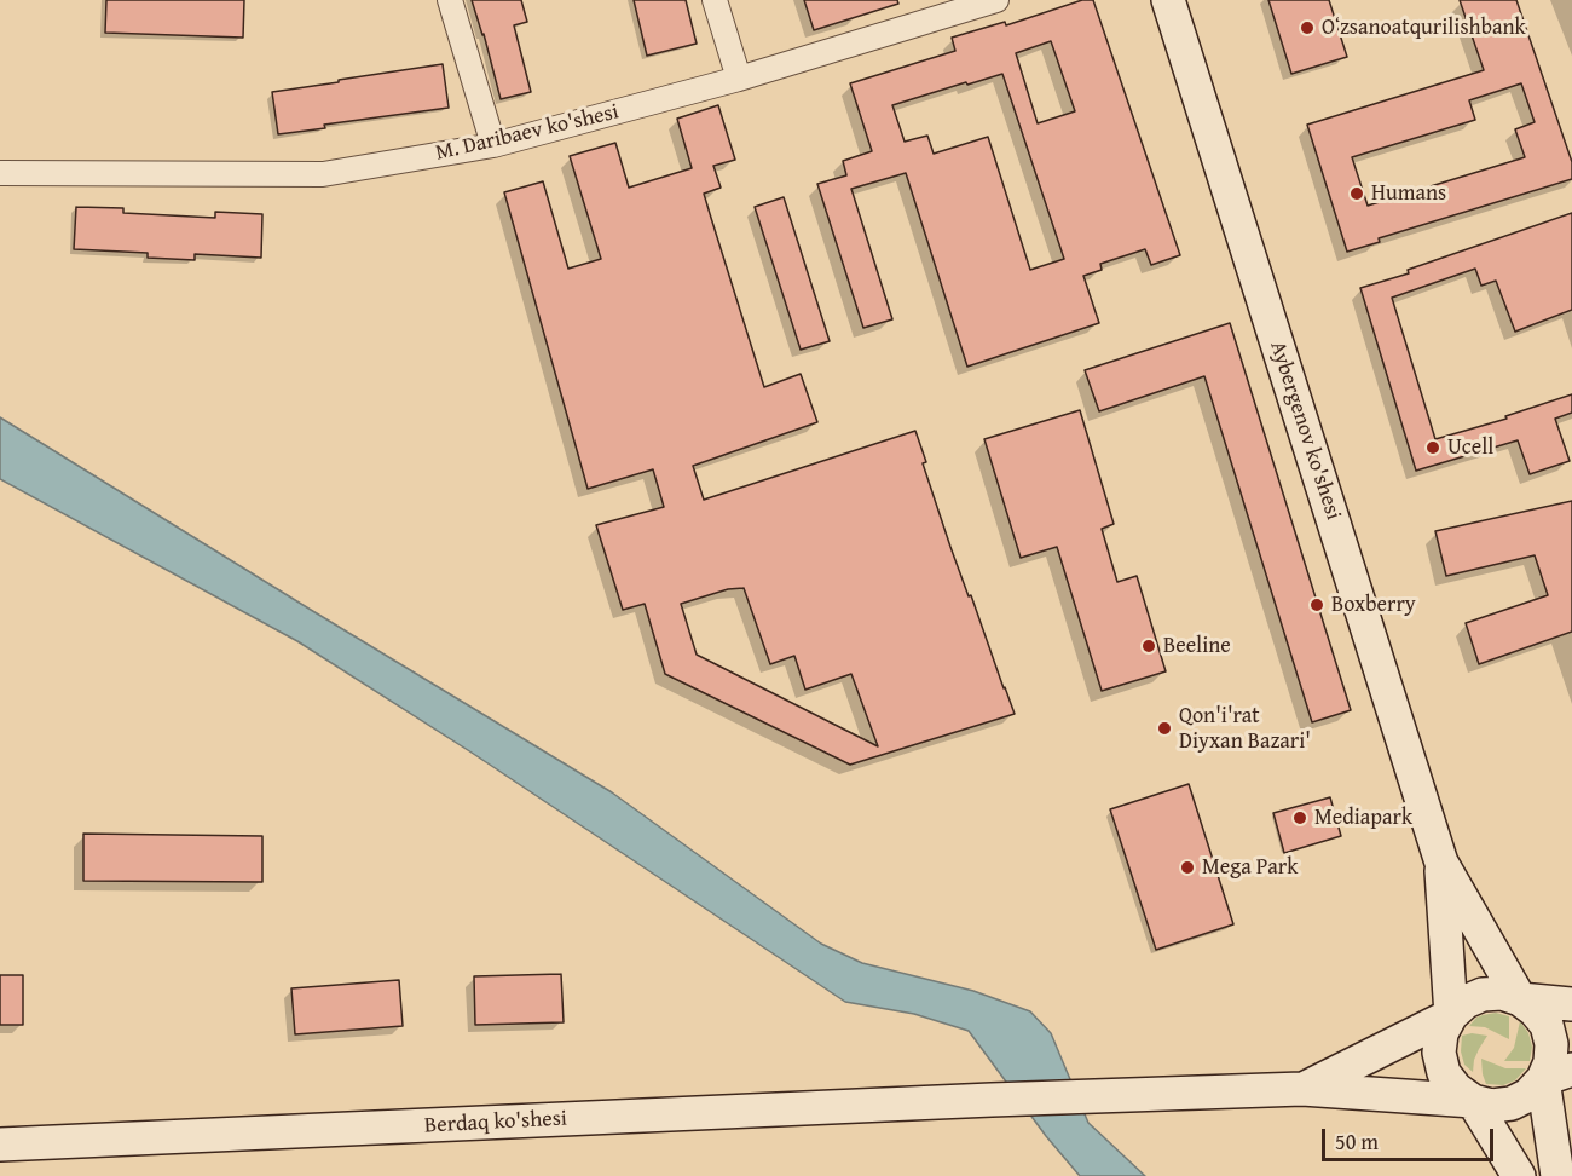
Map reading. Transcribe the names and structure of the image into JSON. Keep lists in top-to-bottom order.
{
  "streets": {
    "main road": ["Aybergenov ko'shesi", "Berdaq ko'shesi"],
    "street": ["M. Daribaev ko'shesi"]
  },
  "crossings": [
    ["Aybergenov ko'shesi", "Berdaq ko'shesi"]
  ],
  "places": [
    "Oʻzsanoatqurilishbank",
    "Humans",
    "Ucell",
    "Boxberry",
    "Beeline",
    "Qon'i'rat Diyxan Bazari'",
    "Mediapark",
    "Mega Park"
  ],
  "scale_bar": "50 m"
}
